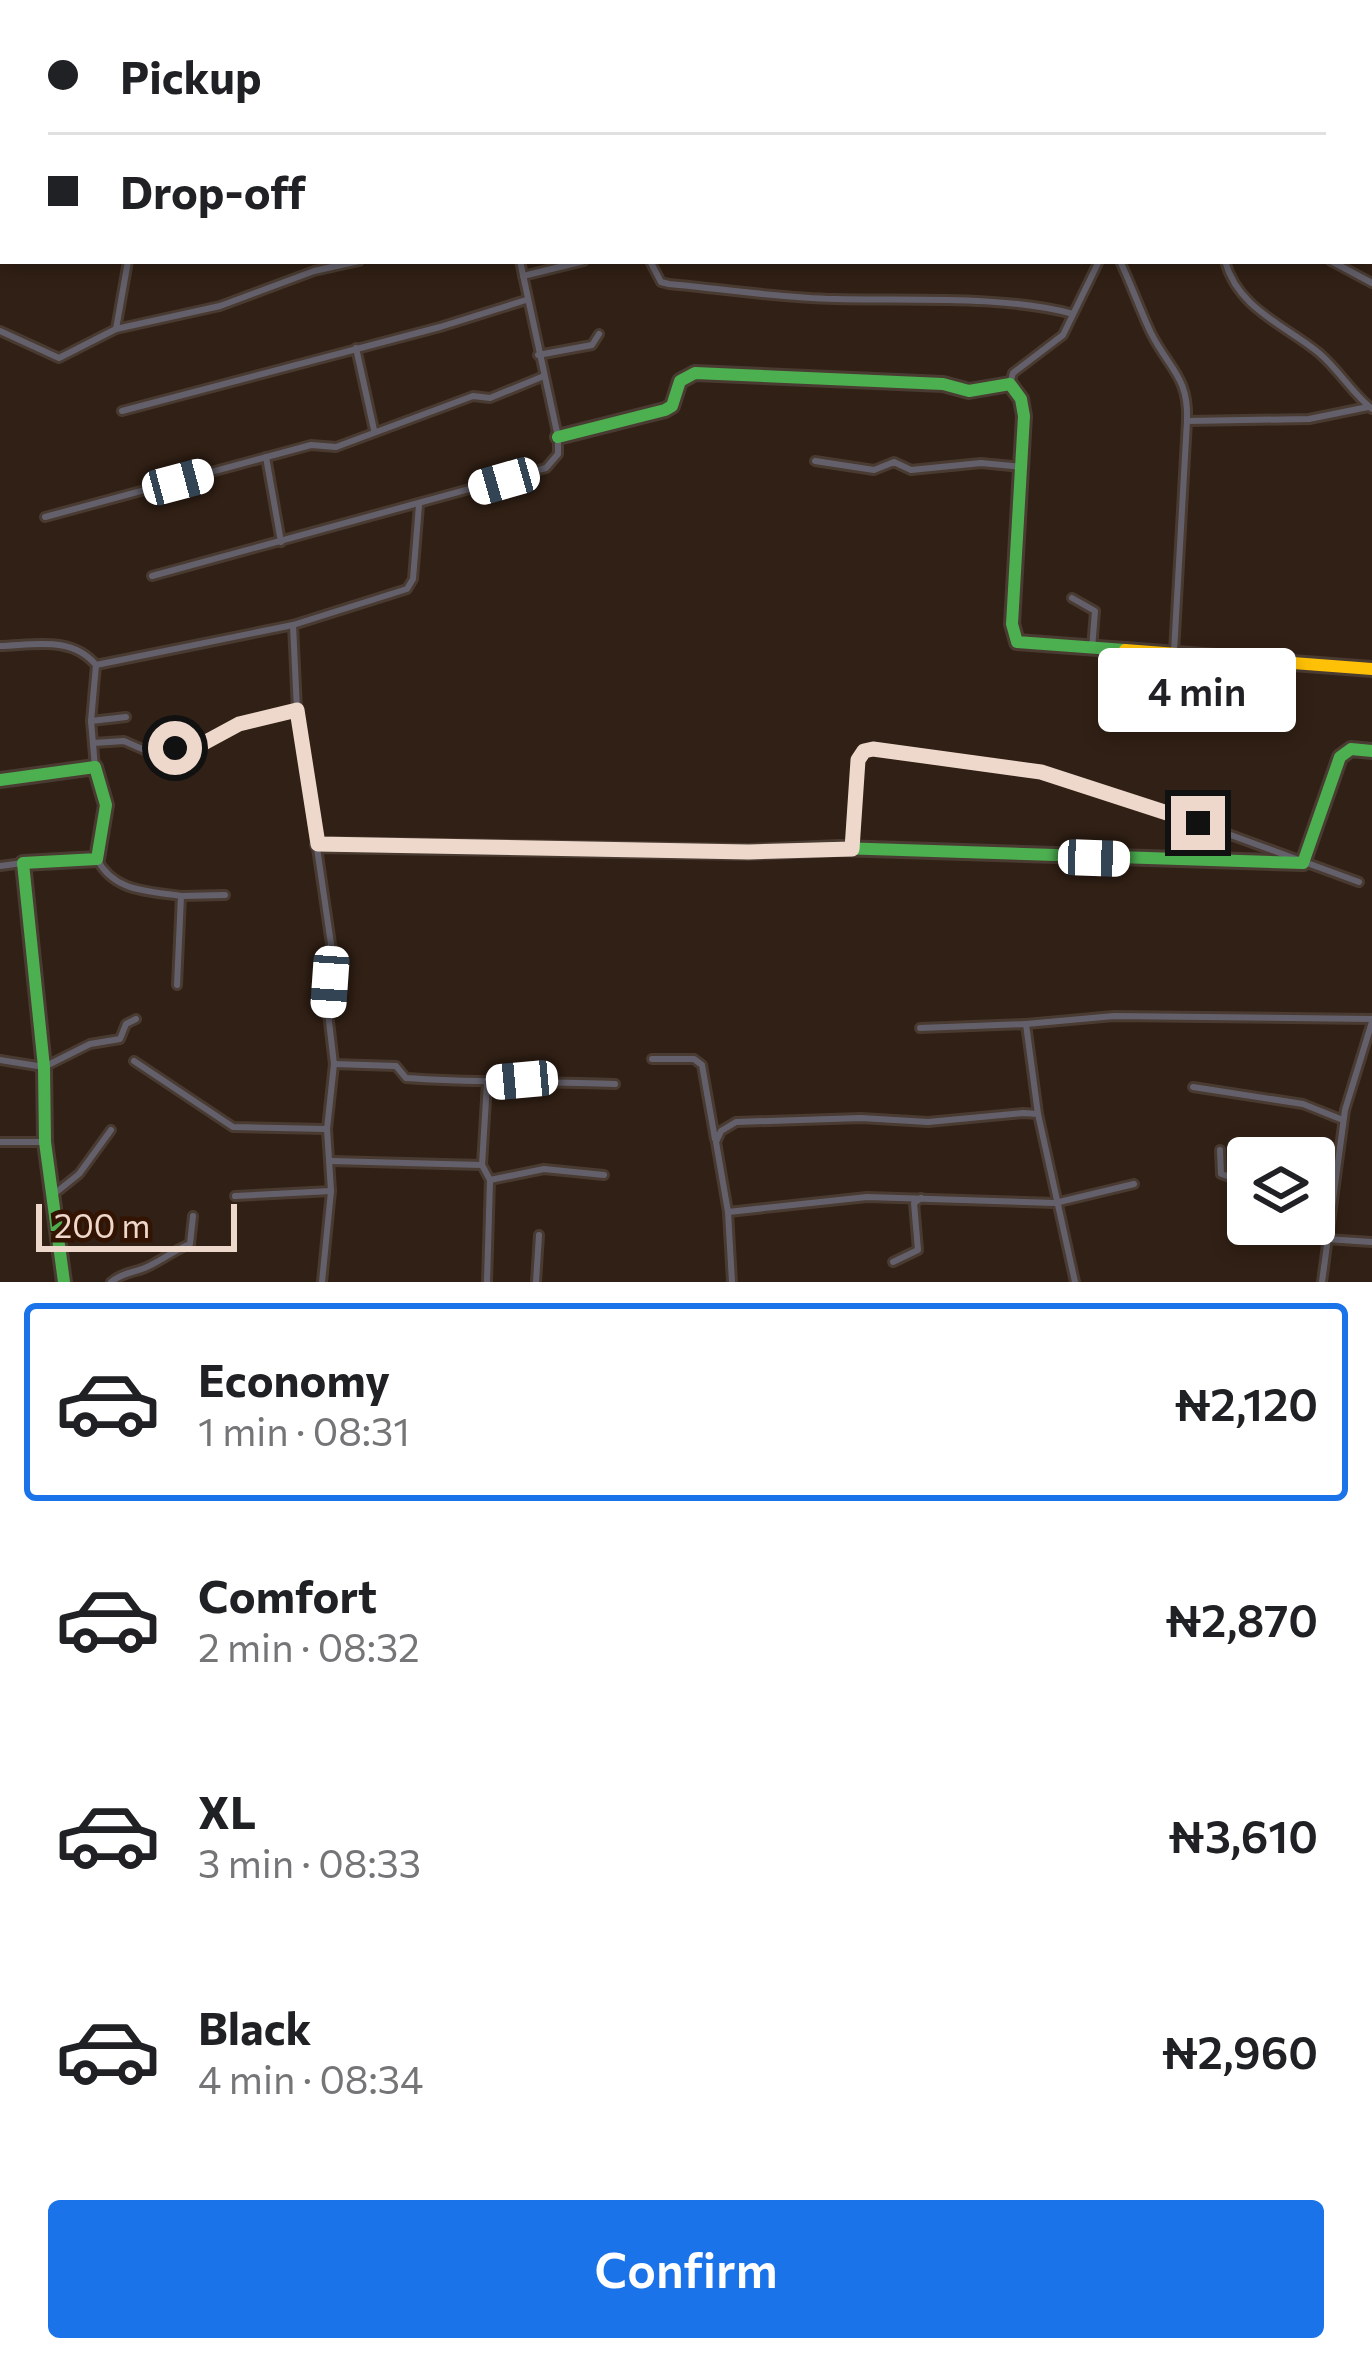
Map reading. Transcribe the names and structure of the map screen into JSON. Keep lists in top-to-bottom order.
{
  "scale_bar": "200 m",
  "page": {
    "banner": ["Pickup", "Drop-off"],
    "bubble": "4 min",
    "scale": "200 m",
    "list": [
      {
        "name": "Economy",
        "note": "1 min · 08:31",
        "value": "₦2,120"
      },
      {
        "name": "Comfort",
        "note": "2 min · 08:32",
        "value": "₦2,870"
      },
      {
        "name": "XL",
        "note": "3 min · 08:33",
        "value": "₦3,610"
      },
      {
        "name": "Black",
        "note": "4 min · 08:34",
        "value": "₦2,960"
      }
    ],
    "buttons": "Confirm"
  }
}
